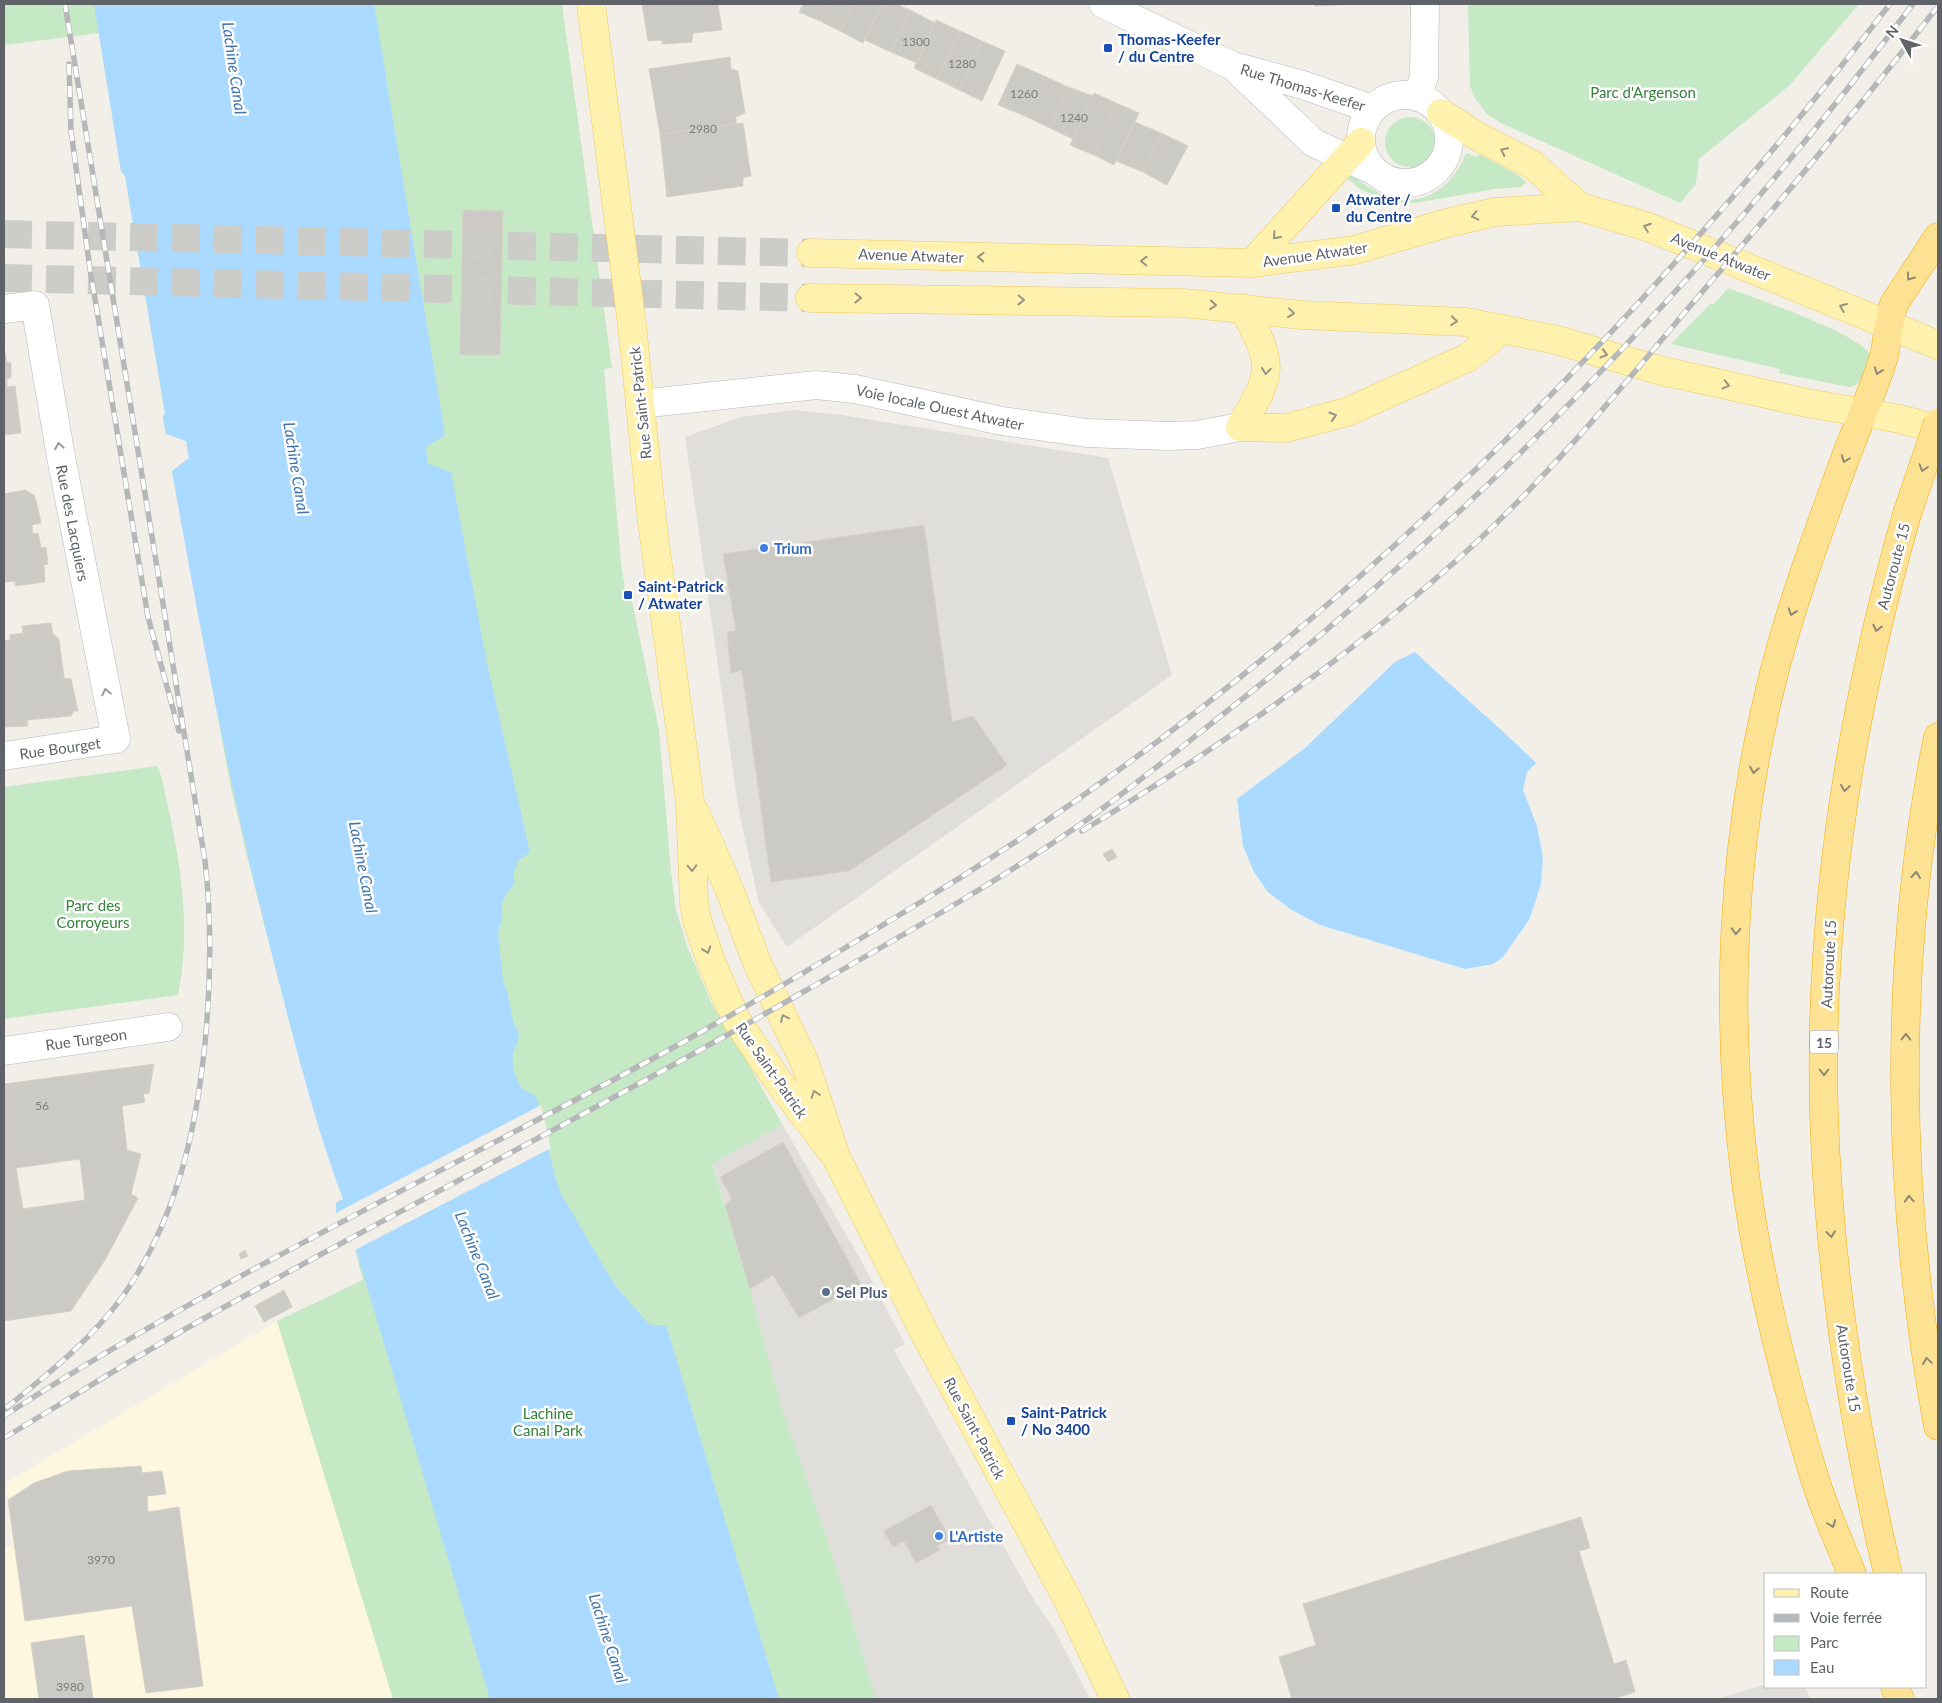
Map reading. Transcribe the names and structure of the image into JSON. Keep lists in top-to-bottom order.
{
  "streets": {
    "highway": ["Autoroute 15", "15"],
    "main road": ["Avenue Atwater", "Rue Saint-Patrick"],
    "street": [
      "Rue Thomas-Keefer",
      "Voie locale Ouest Atwater",
      "Rue des Lacquiers",
      "Rue Bourget",
      "Rue Turgeon"
    ]
  },
  "crossings": [
    ["Rue Saint-Patrick", "Voie locale Ouest Atwater"],
    ["Rue des Lacquiers", "Rue Bourget"]
  ],
  "one_way": ["Rue des Lacquiers"],
  "water": ["Lachine Canal"],
  "parks": ["Parc d'Argenson", "Parc des Corroyeurs", "Lachine Canal Park"],
  "places": {
    "transit": [
      "Thomas-Keefer / du Centre",
      "Atwater / du Centre",
      "Saint-Patrick / Atwater",
      "Saint-Patrick / No 3400"
    ],
    "other": ["Trium", "Sel Plus", "L'Artiste"]
  },
  "house_numbers": [
    "1300",
    "1280",
    "1260",
    "1240",
    "2980",
    "56",
    "3970",
    "3980"
  ],
  "legend": [
    "Route",
    "Voie ferrée",
    "Parc",
    "Eau"
  ],
  "north": "top left"
}
